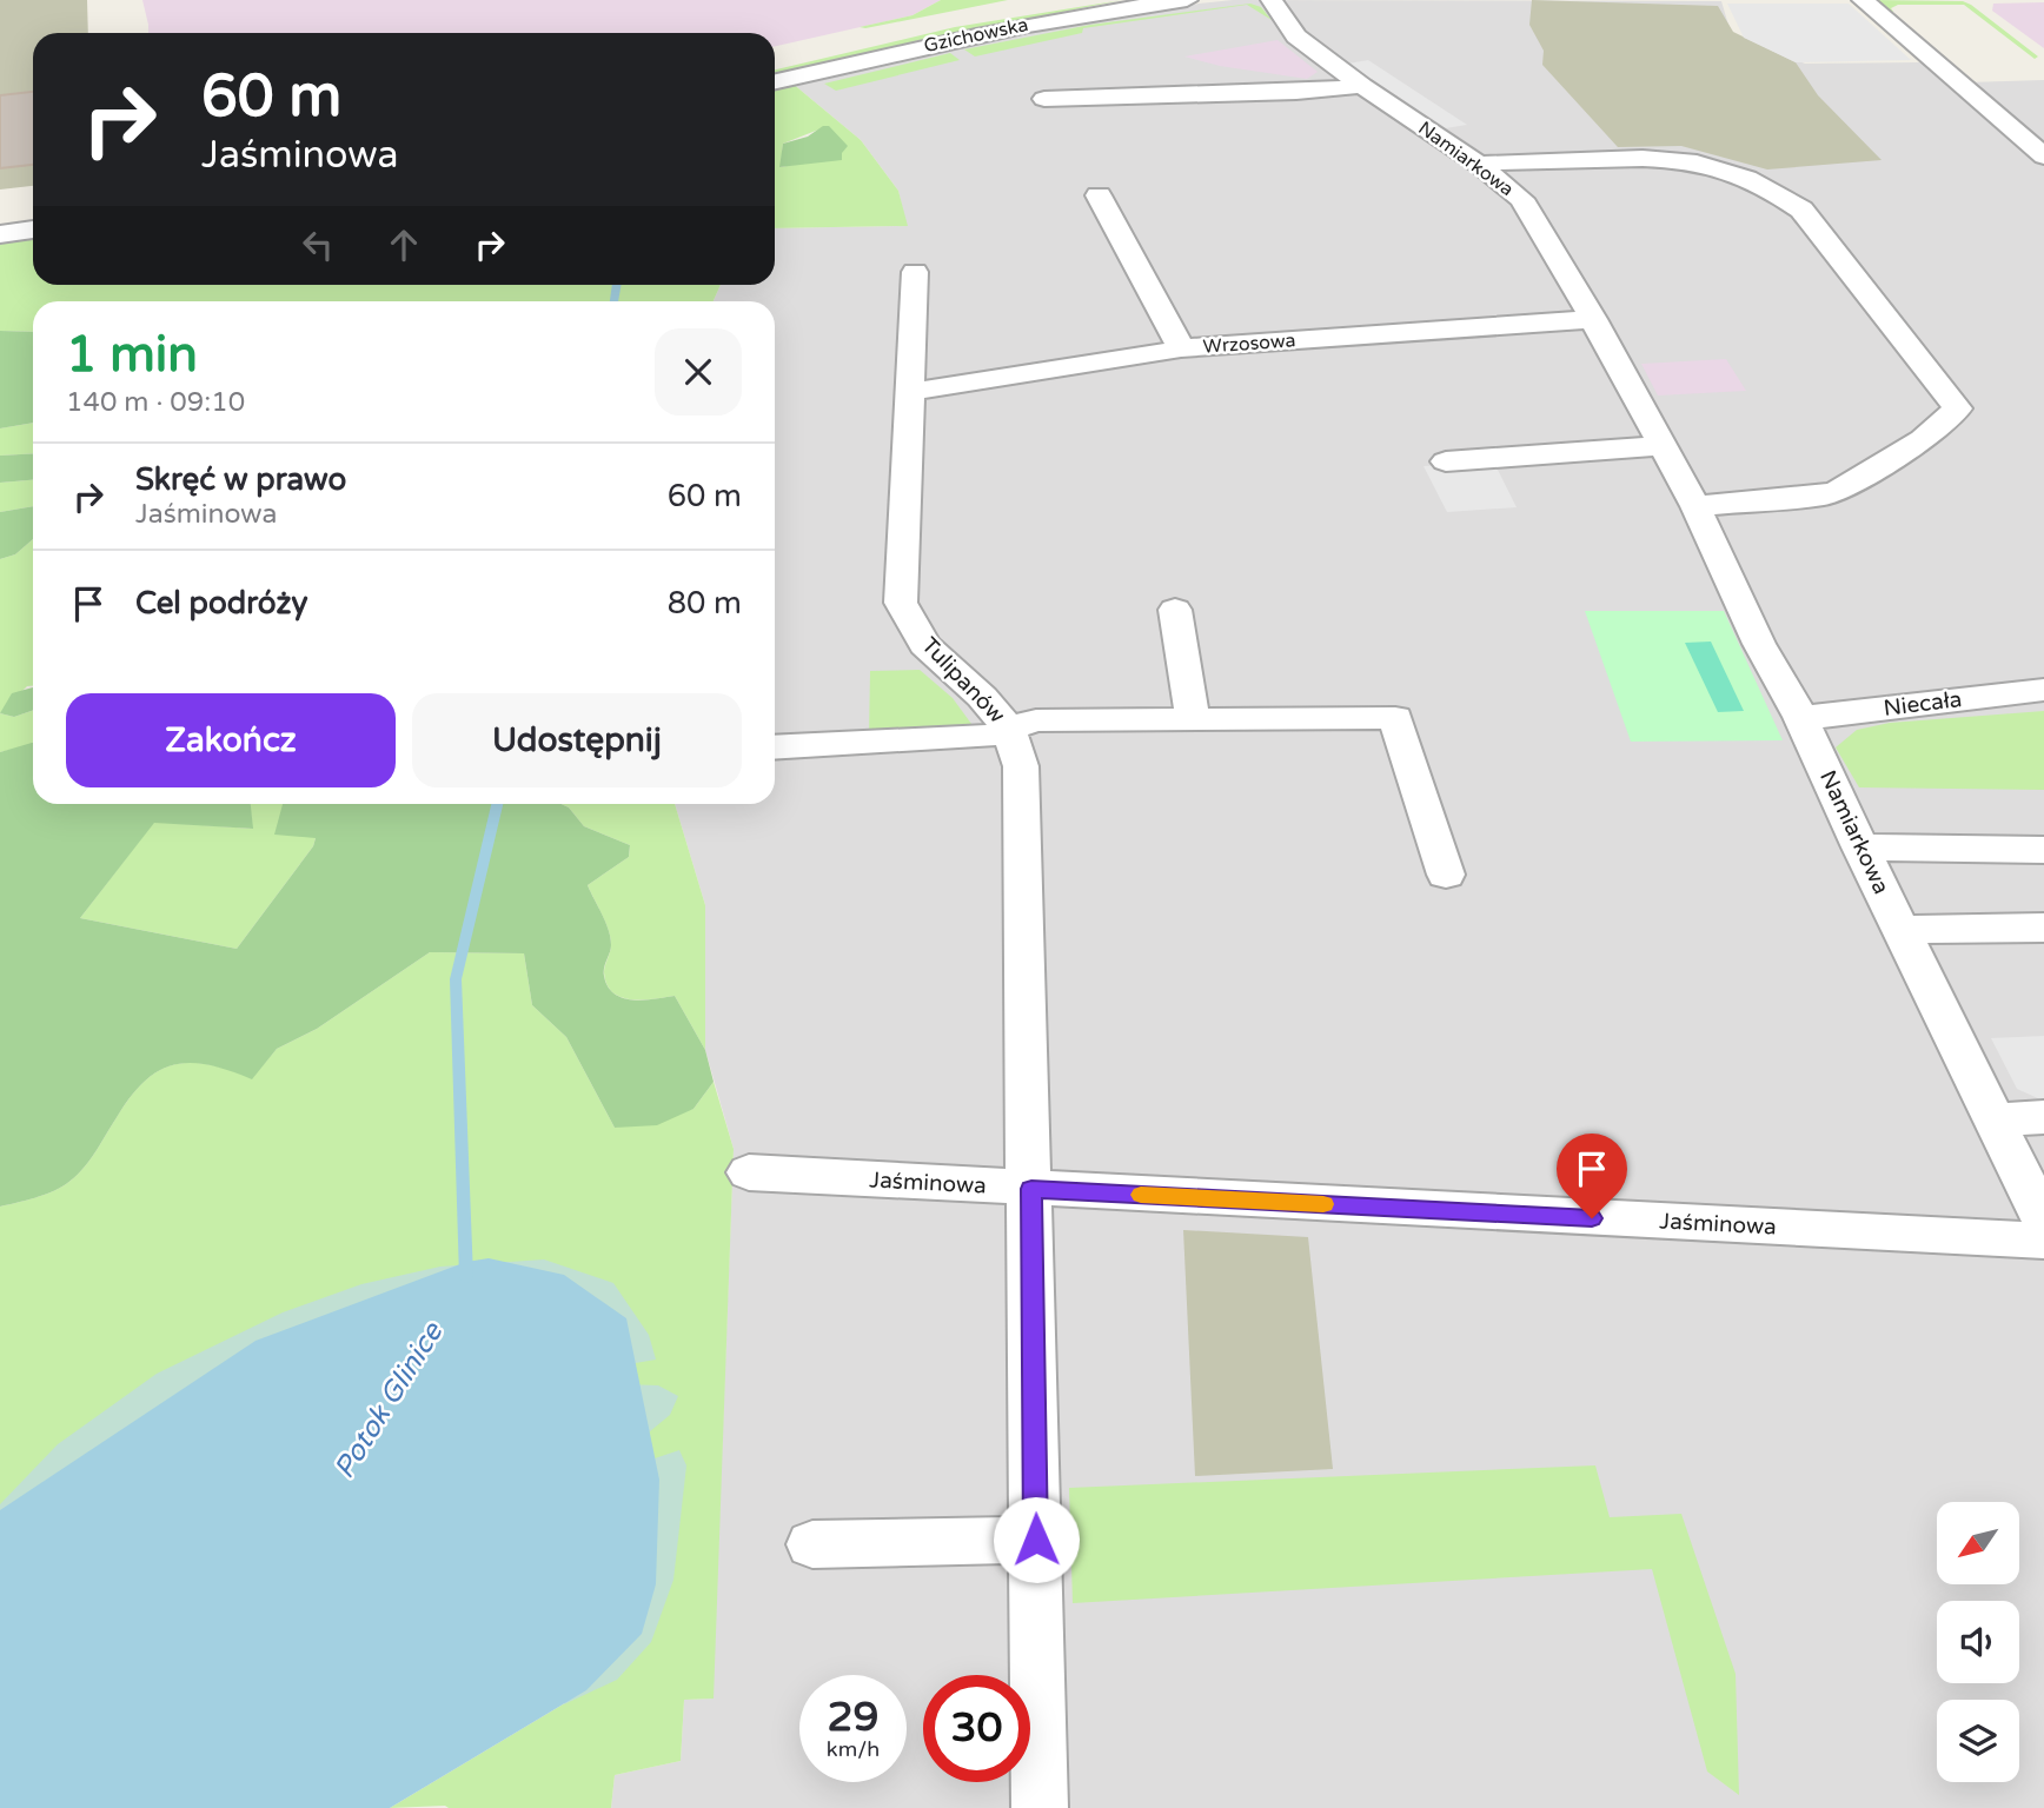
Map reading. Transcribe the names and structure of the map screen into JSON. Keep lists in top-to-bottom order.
{
  "streets": {
    "street": [
      "Gzichowska",
      "Namiarkowa",
      "Wrzosowa",
      "Tulipanów",
      "Niecała",
      "Jaśminowa"
    ]
  },
  "crossings": [
    ["Namiarkowa", "Wrzosowa"],
    ["Namiarkowa", "Niecała"],
    ["Wrzosowa", "Tulipanów"],
    ["Tulipanów", "Jaśminowa"]
  ],
  "water": ["Potok Glinice"],
  "north": "bottom left",
  "page": {
    "turn": ["60 m", "Jaśminowa"],
    "heading": ["1 min", "140 m · 09:10"],
    "list": [
      {
        "name": "Skręć w prawo",
        "note": "Jaśminowa",
        "value": "60 m"
      },
      {
        "name": "Cel podróży",
        "value": "80 m"
      }
    ],
    "buttons": ["Zakończ", "Udostępnij"],
    "speed": "29 km/h",
    "limit": "30"
  }
}
